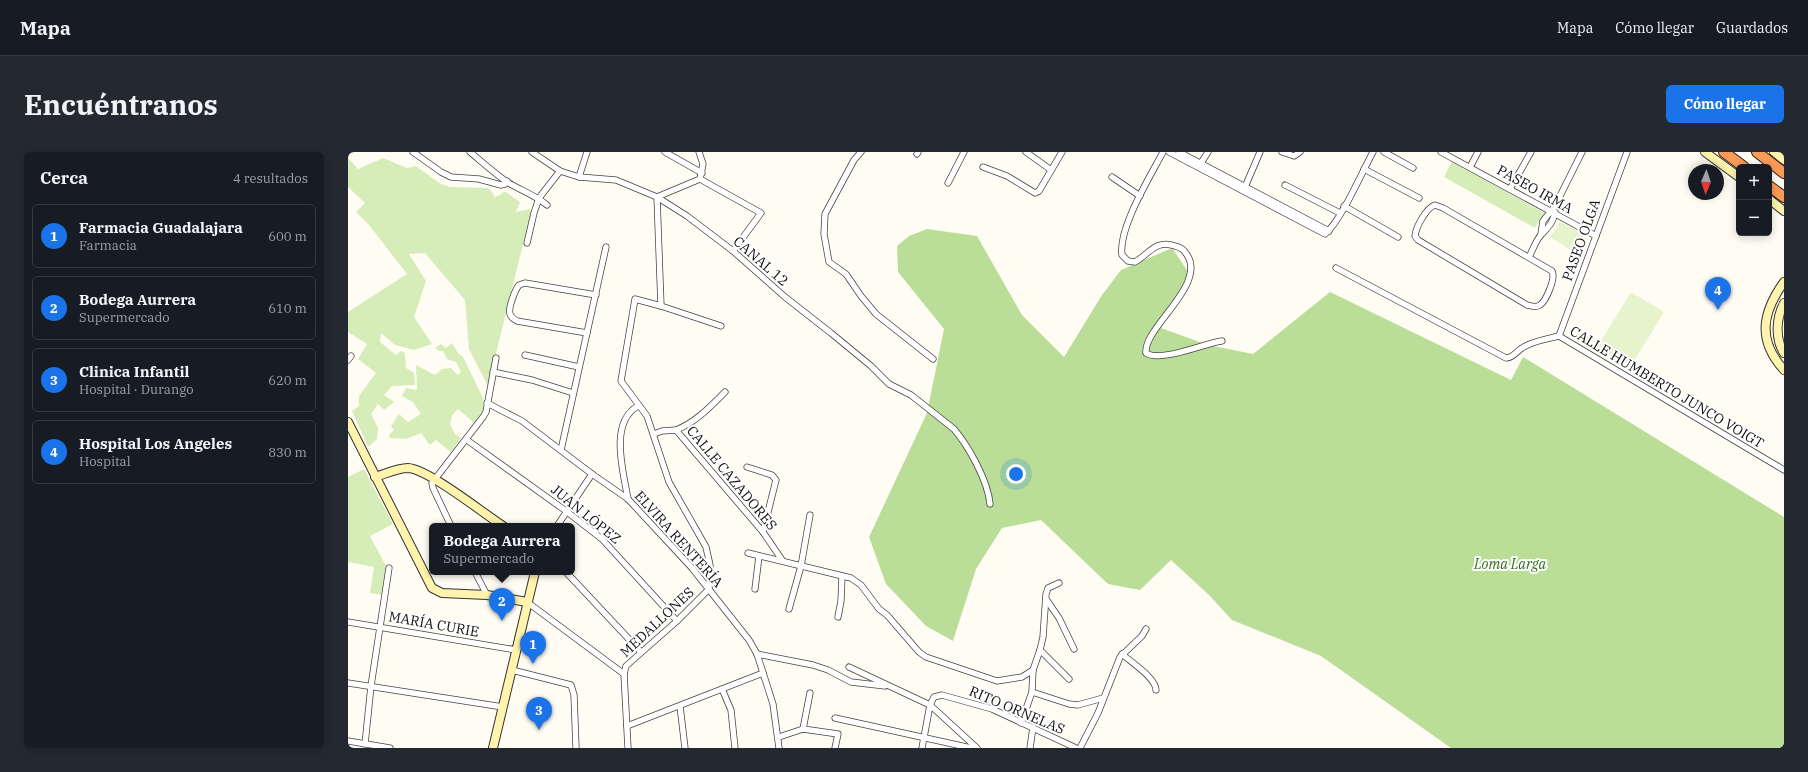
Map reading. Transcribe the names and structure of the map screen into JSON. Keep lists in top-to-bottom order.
{
  "streets": {
    "street": [
      "PASEO IRMA",
      "PASEO OLGA",
      "CANAL 12",
      "CALLE HUMBERTO JUNCO VOIGT",
      "CALLE CAZADORES",
      "JUAN LÓPEZ",
      "ELVIRA RENTERÍA",
      "MEDALLONES",
      "MARÍA CURIE",
      "RITO ORNELAS"
    ]
  },
  "crossings": [
    ["PASEO IRMA", "PASEO OLGA"],
    ["PASEO OLGA", "CALLE HUMBERTO JUNCO VOIGT"],
    ["JUAN LÓPEZ", "MEDALLONES"],
    ["ELVIRA RENTERÍA", "MEDALLONES"]
  ],
  "parks": ["Loma Larga"],
  "north": "bottom",
  "page": {
    "header": "Mapa",
    "nav": ["Mapa", "Cómo llegar", "Guardados"],
    "buttons": "Cómo llegar",
    "title": "Encuéntranos",
    "heading": ["Cerca", "4 resultados"],
    "map_buttons": ["+", "−"],
    "list": [
      {
        "mark": "1",
        "name": "Farmacia Guadalajara",
        "note": "Farmacia",
        "value": "600 m"
      },
      {
        "mark": "2",
        "name": "Bodega Aurrera",
        "note": "Supermercado",
        "value": "610 m"
      },
      {
        "mark": "3",
        "name": "Clinica Infantil",
        "note": "Hospital · Durango",
        "value": "620 m"
      },
      {
        "mark": "4",
        "name": "Hospital Los Angeles",
        "note": "Hospital",
        "value": "830 m"
      }
    ],
    "pins": [
      "4",
      "2",
      "1",
      "3"
    ],
    "popup": ["Bodega Aurrera", "Supermercado"]
  }
}
